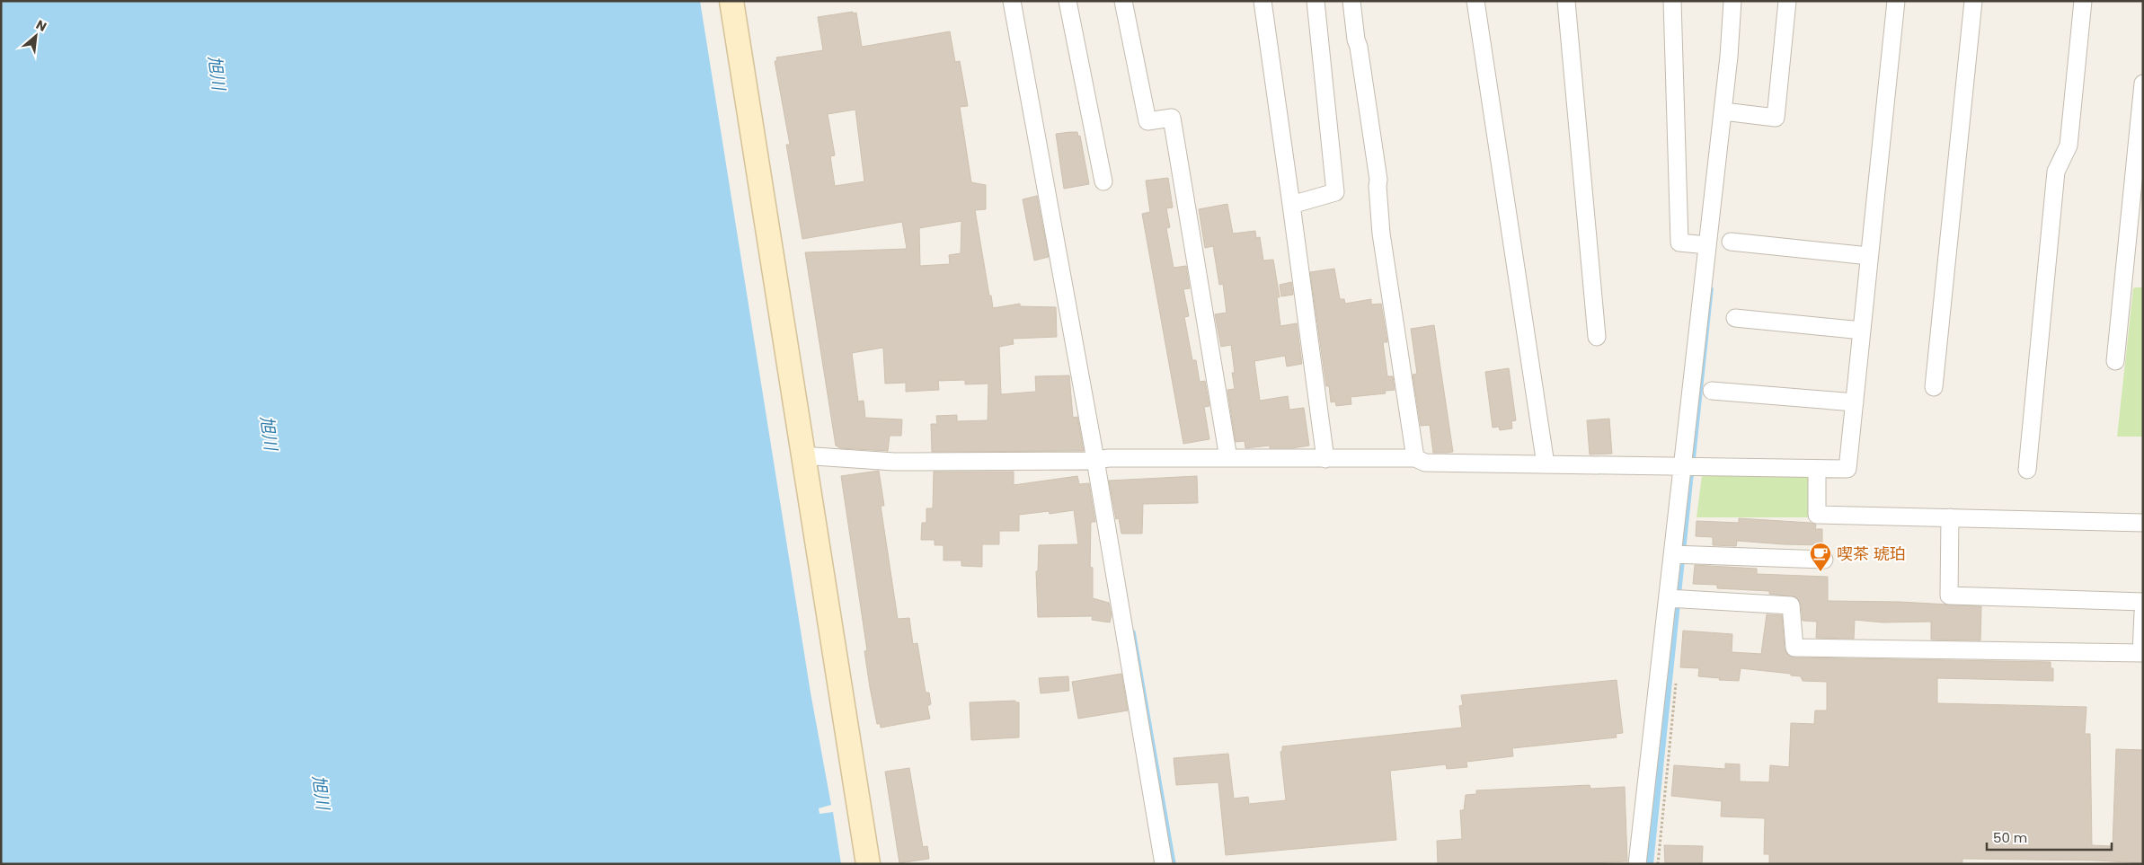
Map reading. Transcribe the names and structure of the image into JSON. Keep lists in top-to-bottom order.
{
  "water": ["旭川"],
  "places": {
    "cafe": ["喫茶 琥珀"]
  },
  "scale_bar": "50 m",
  "north": "top right"
}
